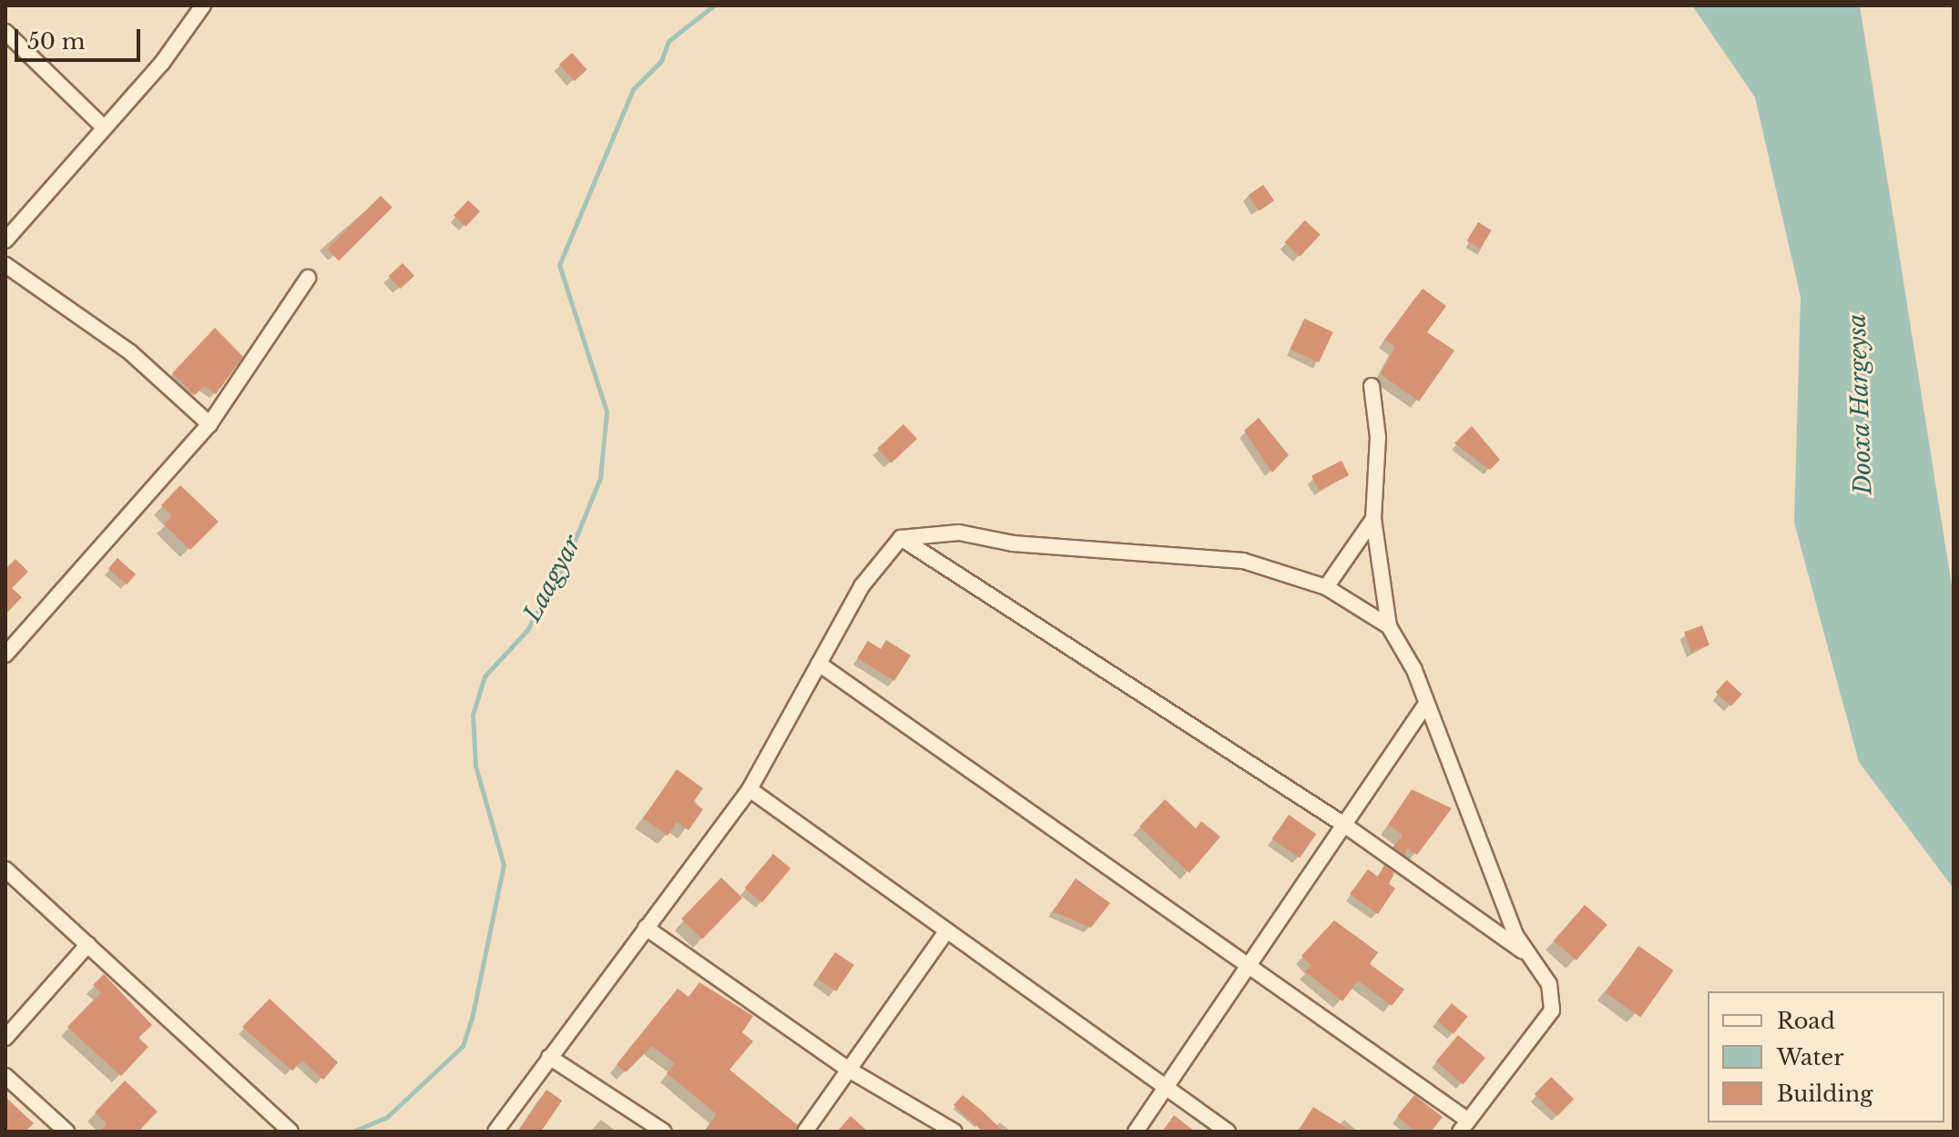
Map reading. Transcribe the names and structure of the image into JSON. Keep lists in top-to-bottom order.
{
  "water": ["Dooxa Hargeysa", "Laagyar"],
  "legend": ["Road", "Water", "Building"],
  "scale_bar": "50 m"
}
